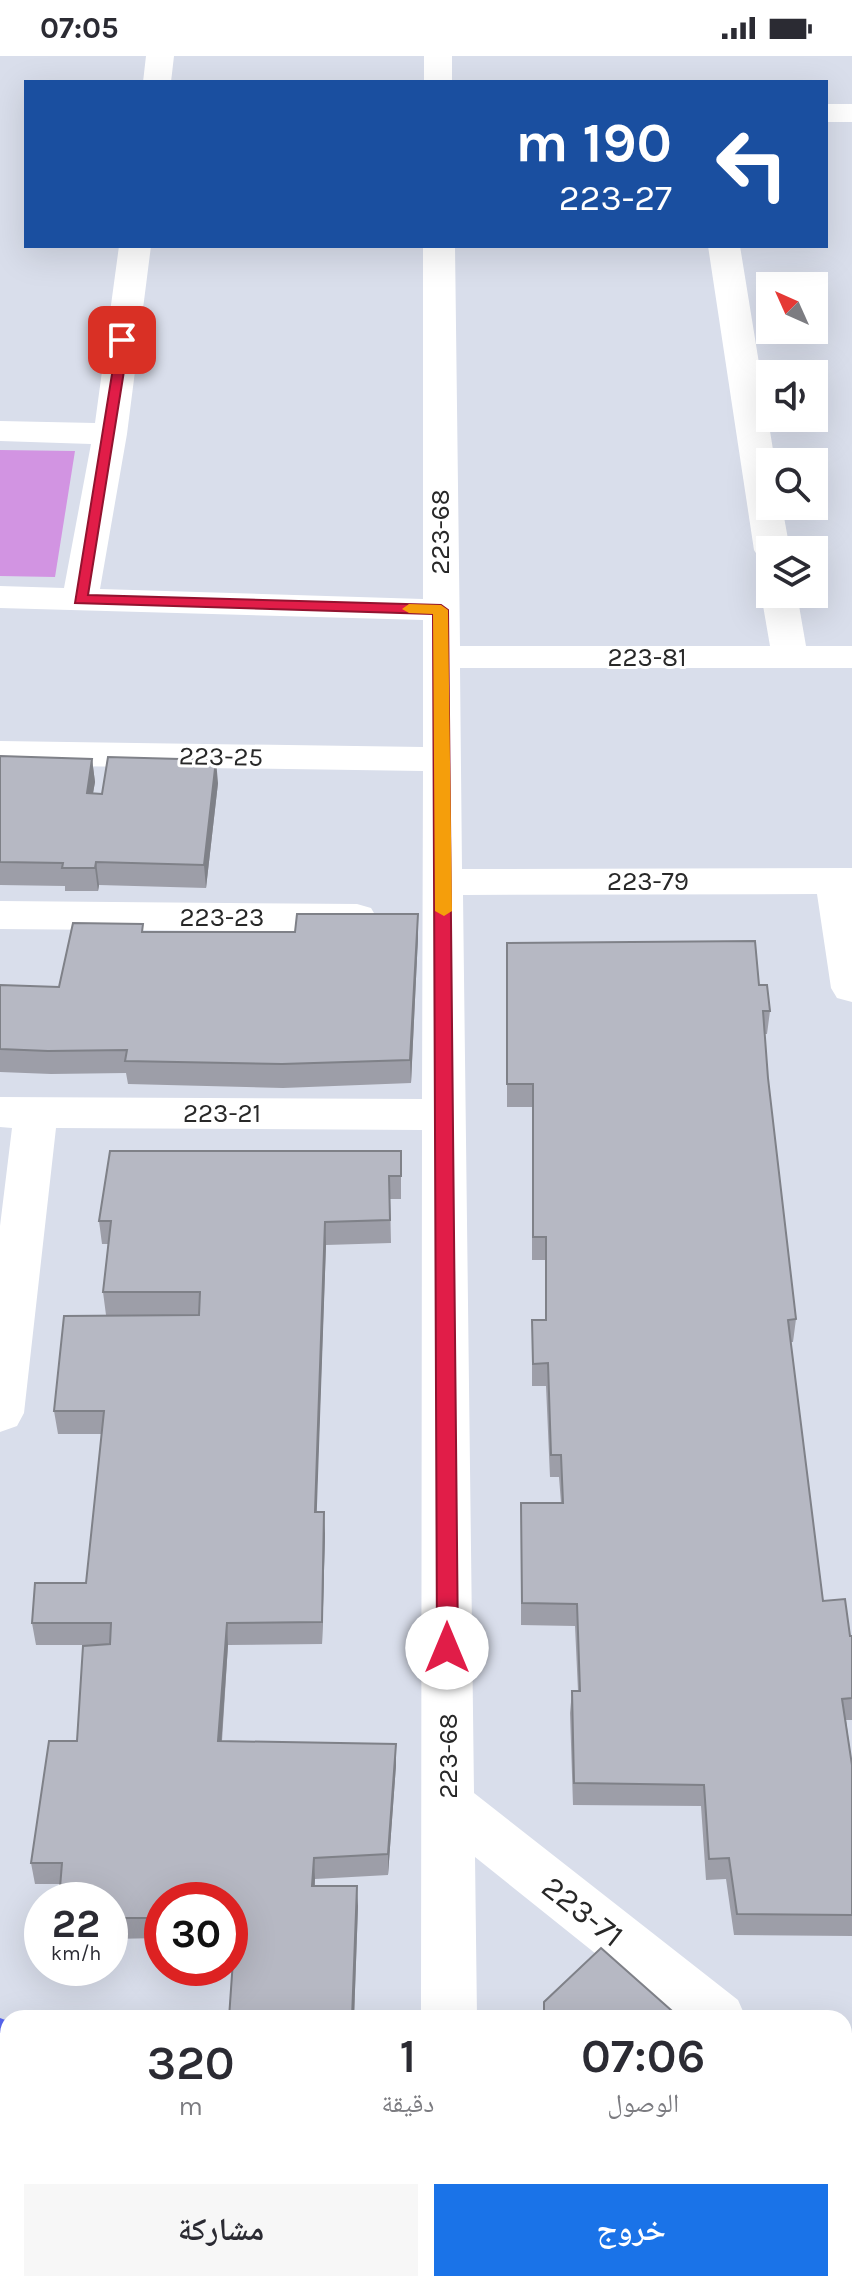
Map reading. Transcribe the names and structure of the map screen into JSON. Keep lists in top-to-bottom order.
{
  "streets": {
    "street": [
      "223-68",
      "223-81",
      "223-25",
      "223-79",
      "223-23",
      "223-21",
      "223-71"
    ]
  },
  "crossings": [
    ["223-68", "223-81"],
    ["223-68", "223-25"],
    ["223-68", "223-79"],
    ["223-68", "223-23"],
    ["223-68", "223-21"],
    ["223-68", "223-71"],
    ["223-79", "223-23"]
  ],
  "north": "top left",
  "page": {
    "status": "07:05",
    "turn": ["190 m", "223-27"],
    "speed": "22 km/h",
    "limit": "30",
    "eta": [
      "07:06",
      "الوصول",
      "1",
      "دقيقة",
      "320",
      "m"
    ],
    "buttons": ["خروج", "مشاركة"]
  }
}
